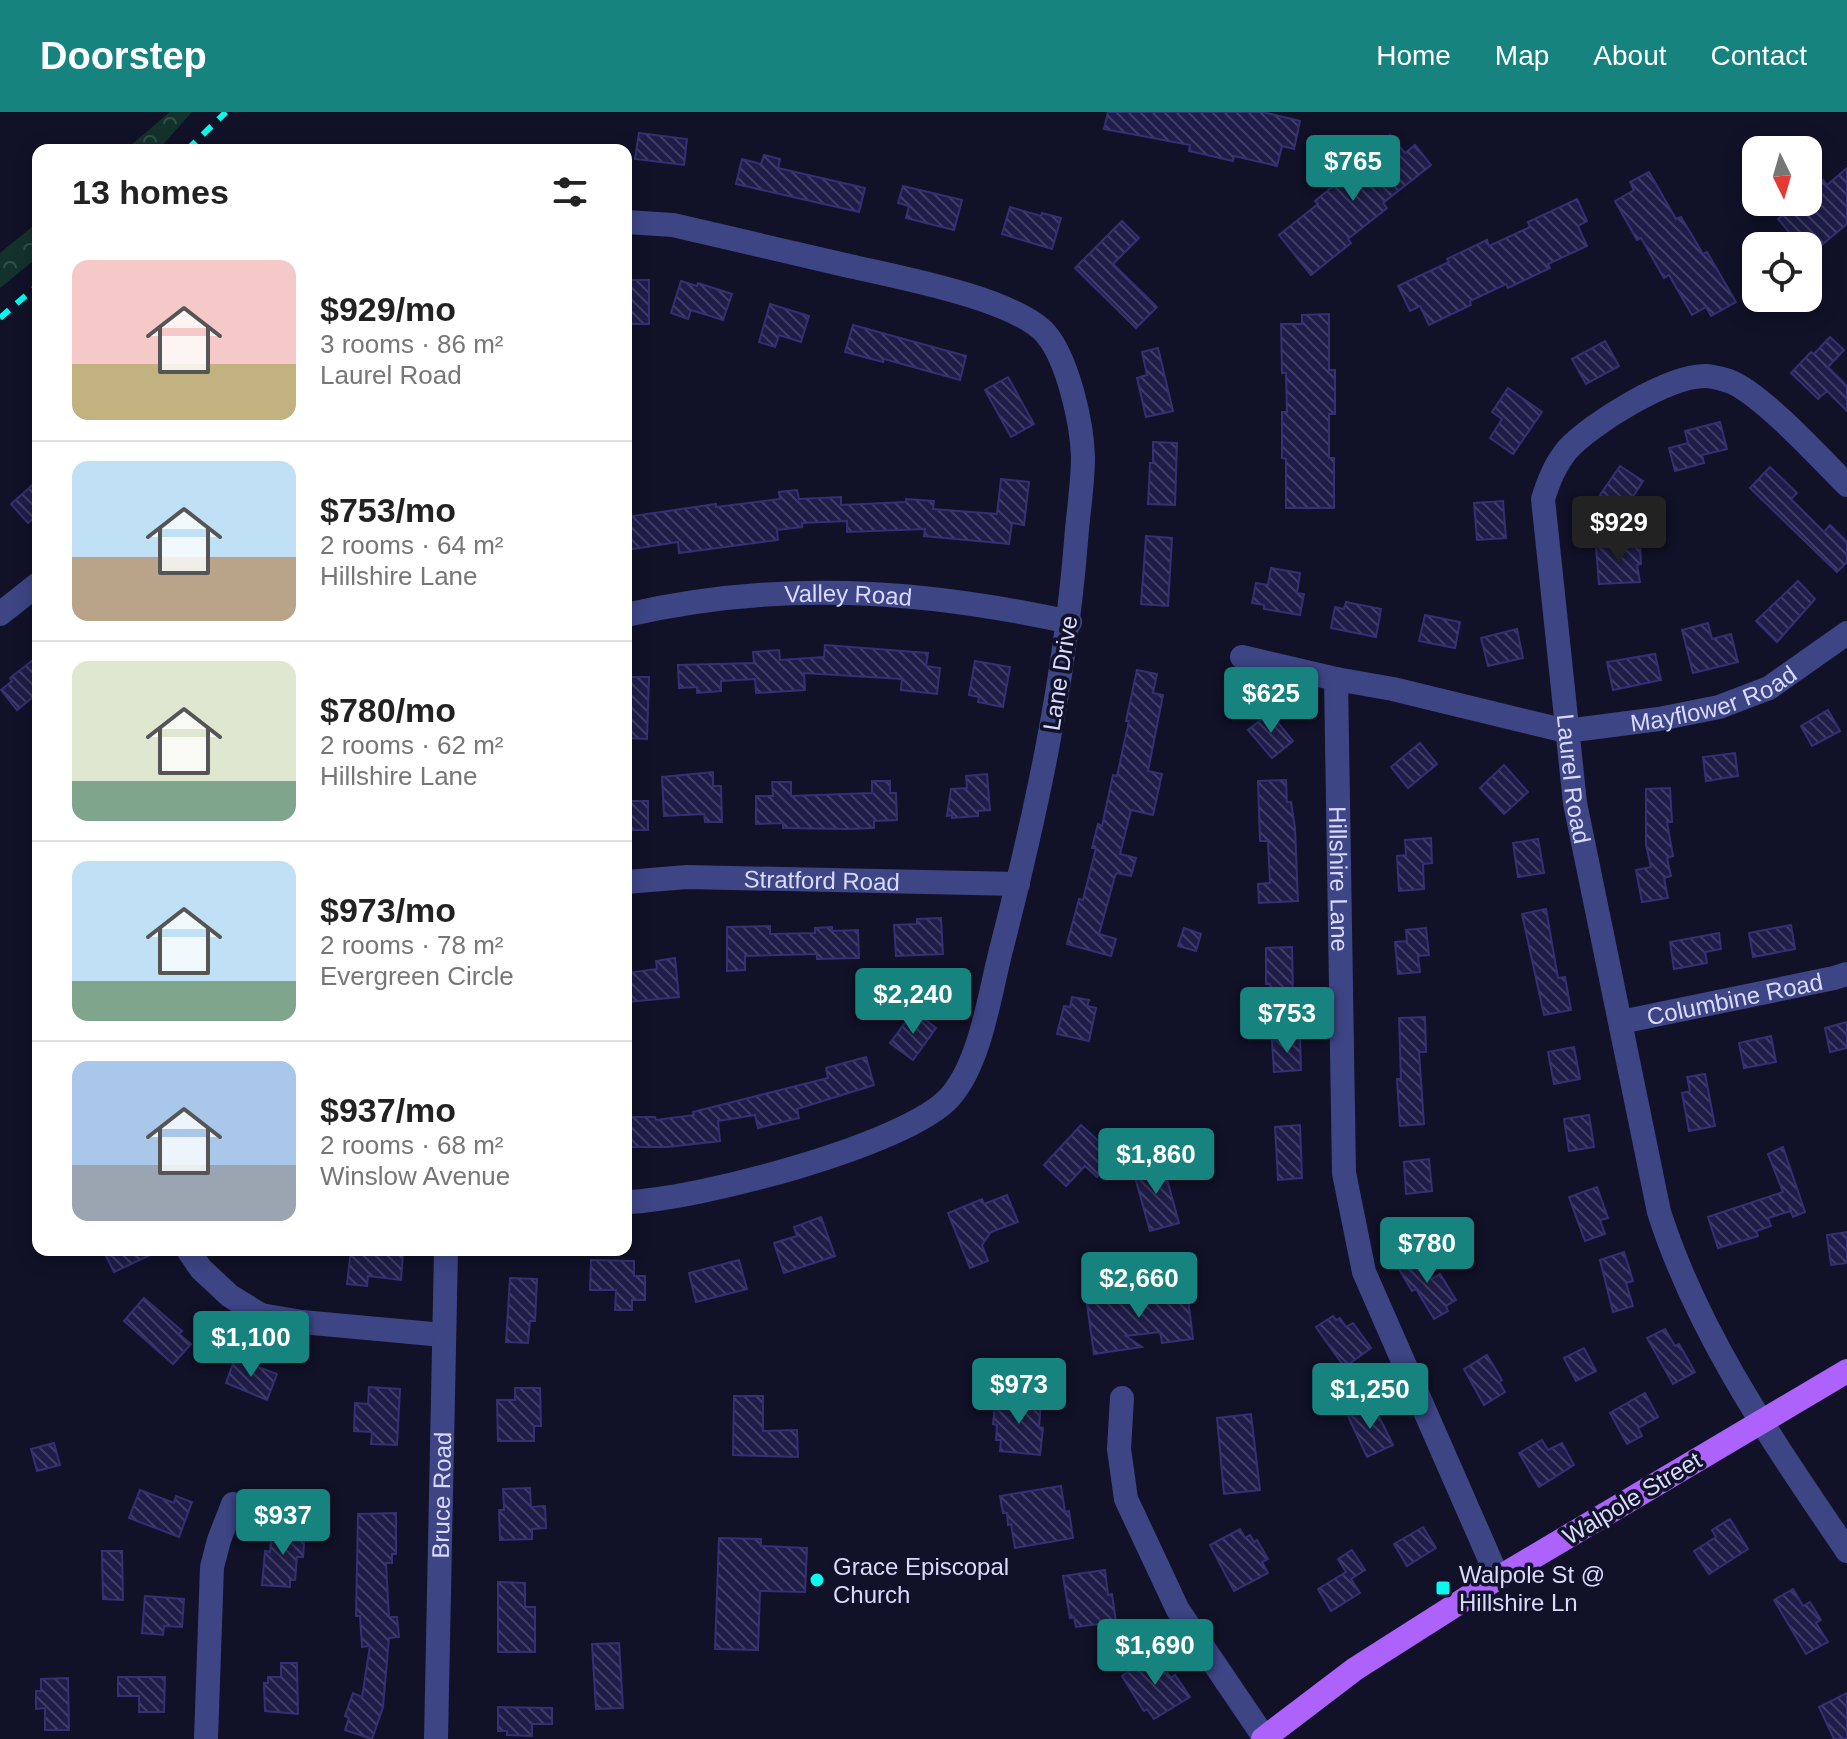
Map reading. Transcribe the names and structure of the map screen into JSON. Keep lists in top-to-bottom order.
{
  "streets": {
    "main road": ["Walpole Street"],
    "street": [
      "Valley Road",
      "Lane Drive",
      "Mayflower Road",
      "Laurel Road",
      "Stratford Road",
      "Hillshire Lane",
      "Columbine Road",
      "Bruce Road"
    ]
  },
  "crossings": [
    ["Valley Road", "Lane Drive"],
    ["Lane Drive", "Stratford Road"],
    ["Mayflower Road", "Laurel Road"],
    ["Laurel Road", "Columbine Road"],
    ["Laurel Road", "Walpole Street"],
    ["Hillshire Lane", "Walpole Street"]
  ],
  "places": {
    "other": ["Grace Episcopal Church"],
    "transit": ["Walpole St @ Hillshire Ln"]
  },
  "north": "bottom",
  "page": {
    "header": "Doorstep",
    "nav": [
      "Home",
      "Map",
      "About",
      "Contact"
    ],
    "price": [
      "$765",
      "$929",
      "$625",
      "$2,240",
      "$753",
      "$1,860",
      "$780",
      "$2,660",
      "$1,100",
      "$973",
      "$1,250",
      "$937",
      "$1,690"
    ],
    "heading": "13 homes",
    "list": [
      {
        "name": "$929/mo",
        "note": "3 rooms · 86 m² · Laurel Road"
      },
      {
        "name": "$753/mo",
        "note": "2 rooms · 64 m² · Hillshire Lane"
      },
      {
        "name": "$780/mo",
        "note": "2 rooms · 62 m² · Hillshire Lane"
      },
      {
        "name": "$973/mo",
        "note": "2 rooms · 78 m² · Evergreen Circle"
      },
      {
        "name": "$937/mo",
        "note": "2 rooms · 68 m² · Winslow Avenue"
      }
    ]
  }
}
